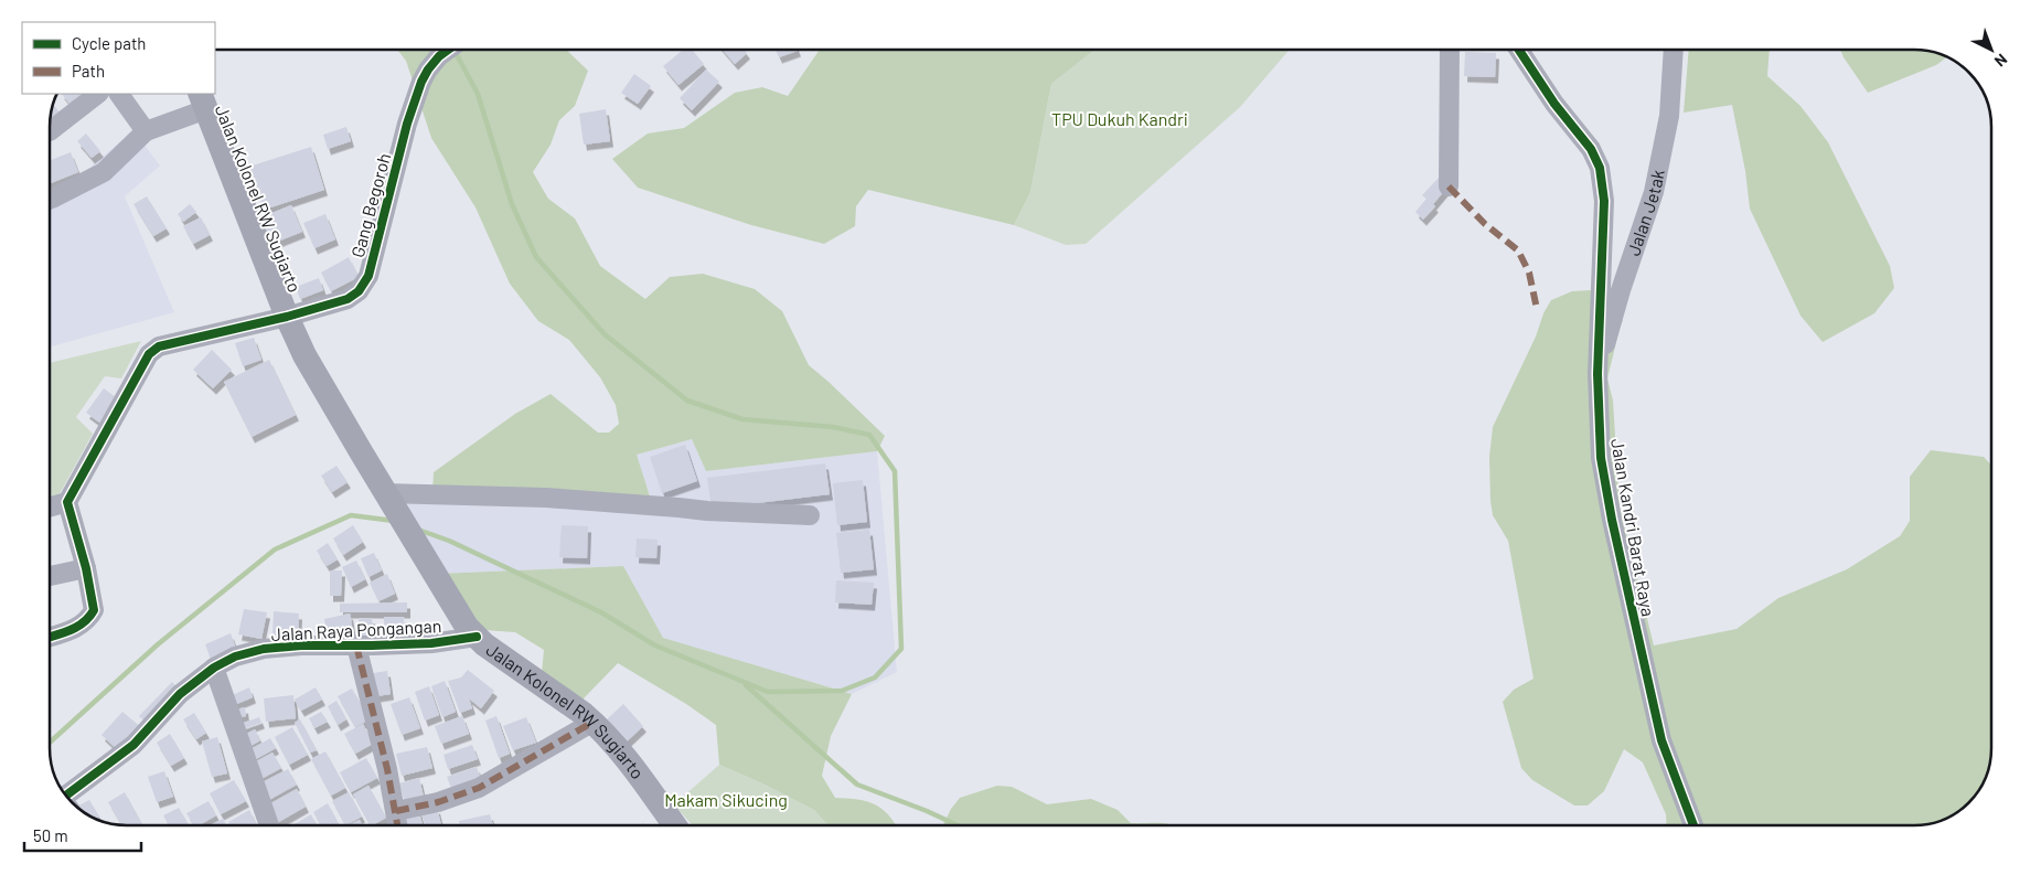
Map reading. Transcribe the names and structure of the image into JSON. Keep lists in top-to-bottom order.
{
  "streets": {
    "main road": ["Jalan Kolonel RW Sugiarto"],
    "street": [
      "Gang Begoroh",
      "Jalan Jetak",
      "Jalan Kandri Barat Raya",
      "Jalan Raya Pongangan"
    ]
  },
  "crossings": [
    ["Jalan Kolonel RW Sugiarto", "Gang Begoroh"],
    ["Jalan Kolonel RW Sugiarto", "Jalan Raya Pongangan"],
    ["Jalan Jetak", "Jalan Kandri Barat Raya"]
  ],
  "parks": ["TPU Dukuh Kandri", "Makam Sikucing"],
  "legend": ["Cycle path", "Path"],
  "scale_bar": "50 m",
  "north": "bottom right"
}
